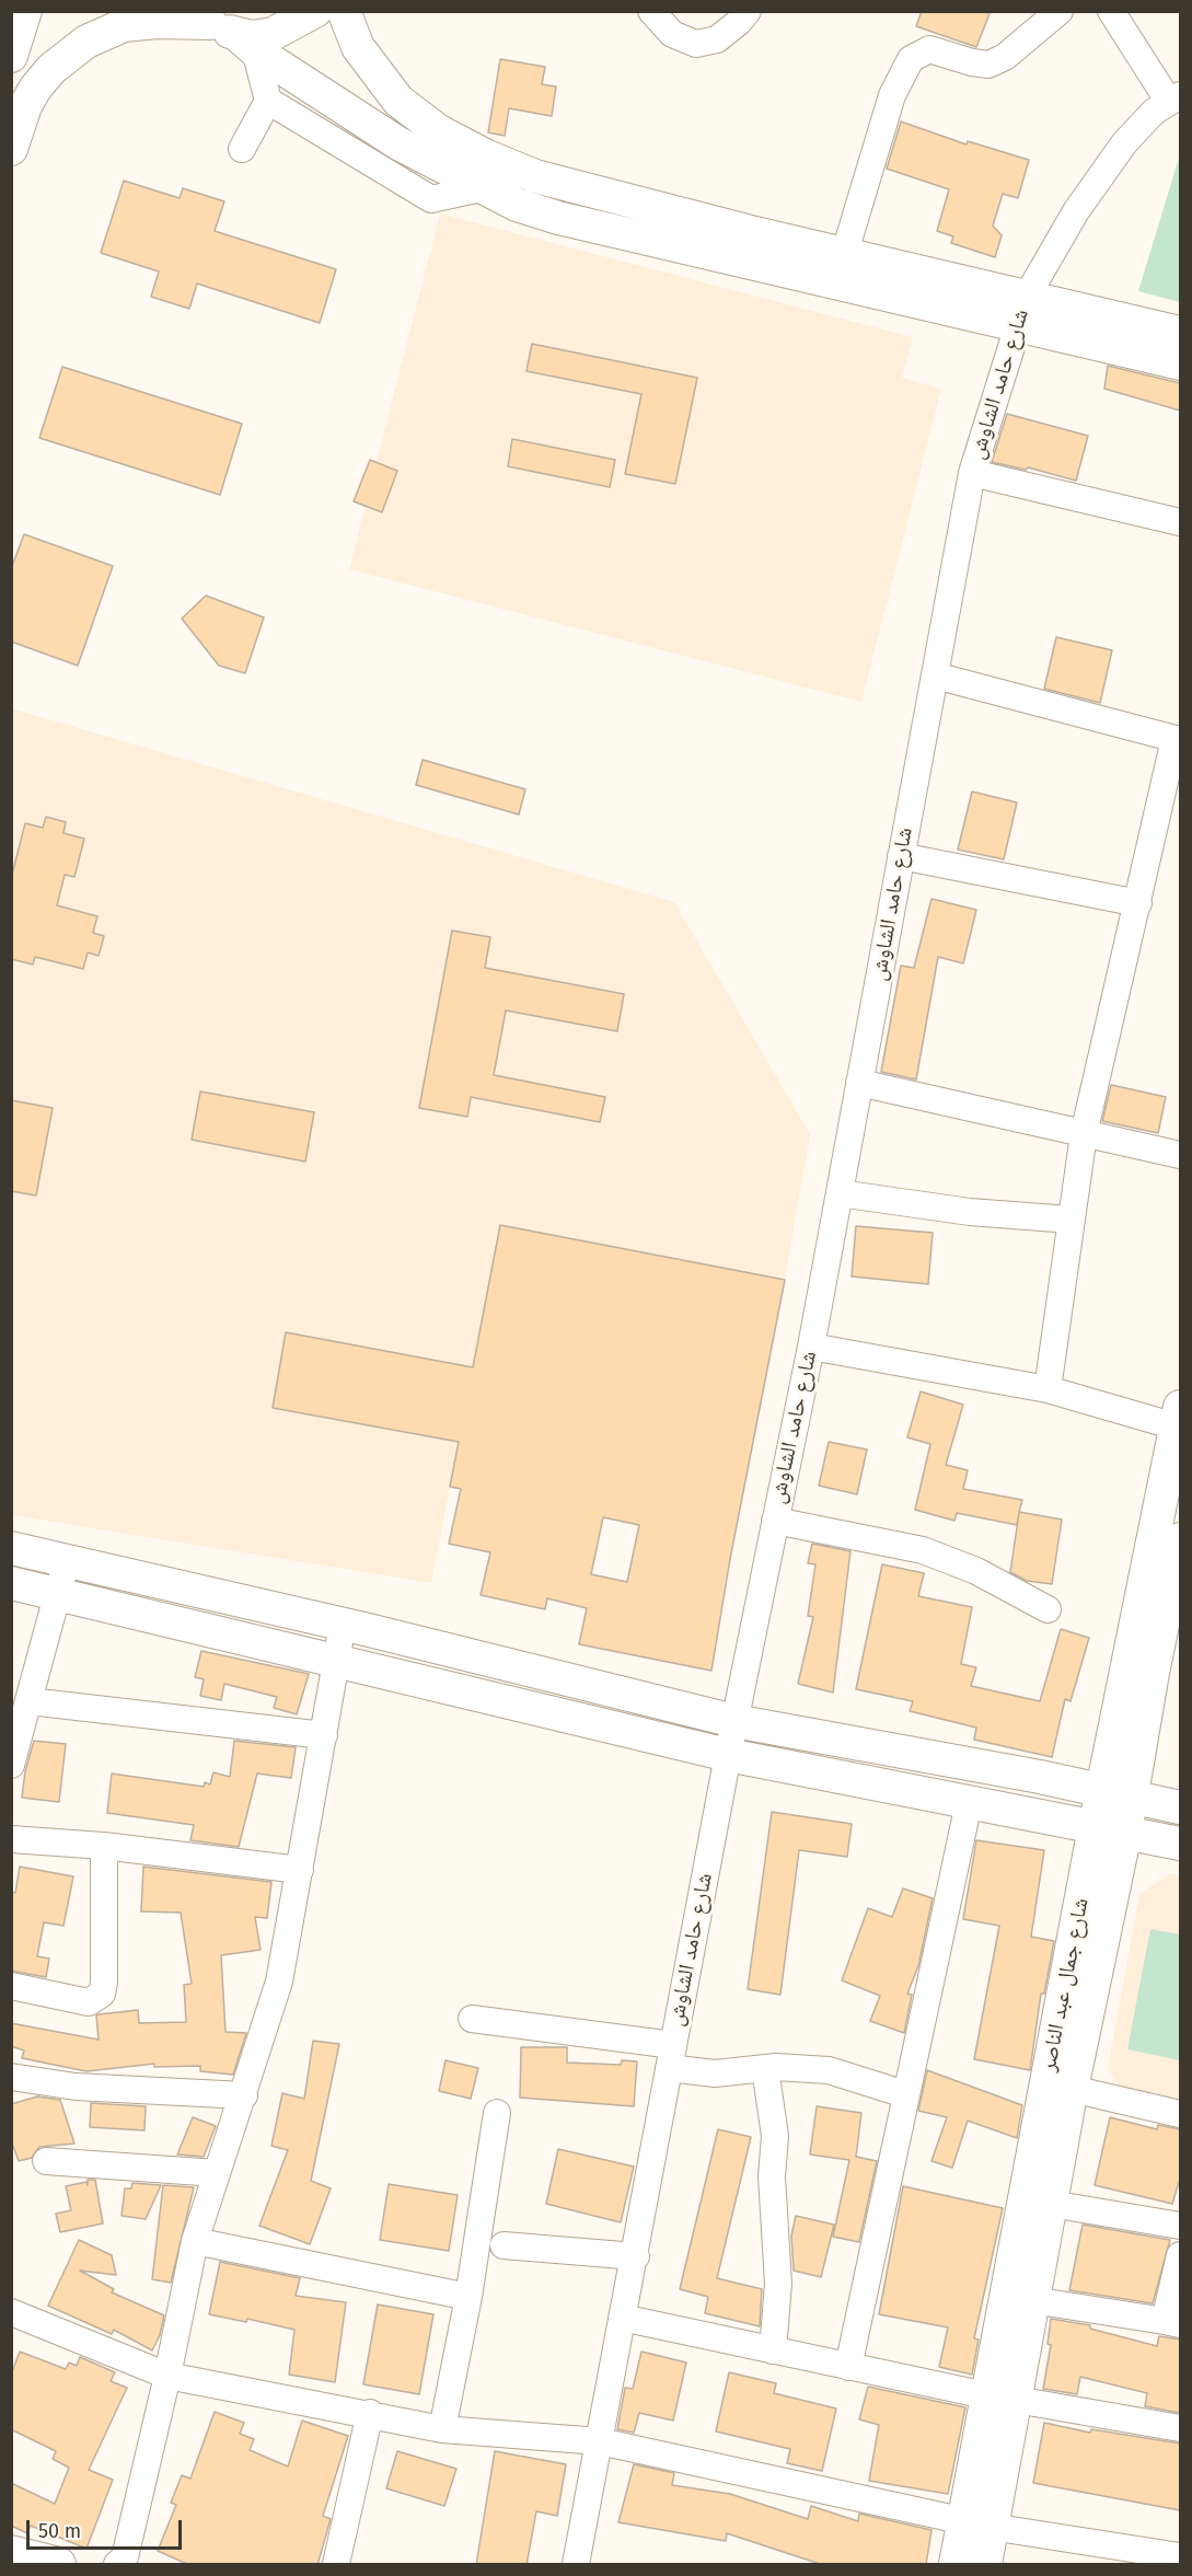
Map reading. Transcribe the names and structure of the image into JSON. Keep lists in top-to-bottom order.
{
  "streets": {
    "main road": ["شارع جمال عبد الناصر"],
    "street": ["شارع حامد الشاوش"]
  },
  "scale_bar": "50 m"
}
